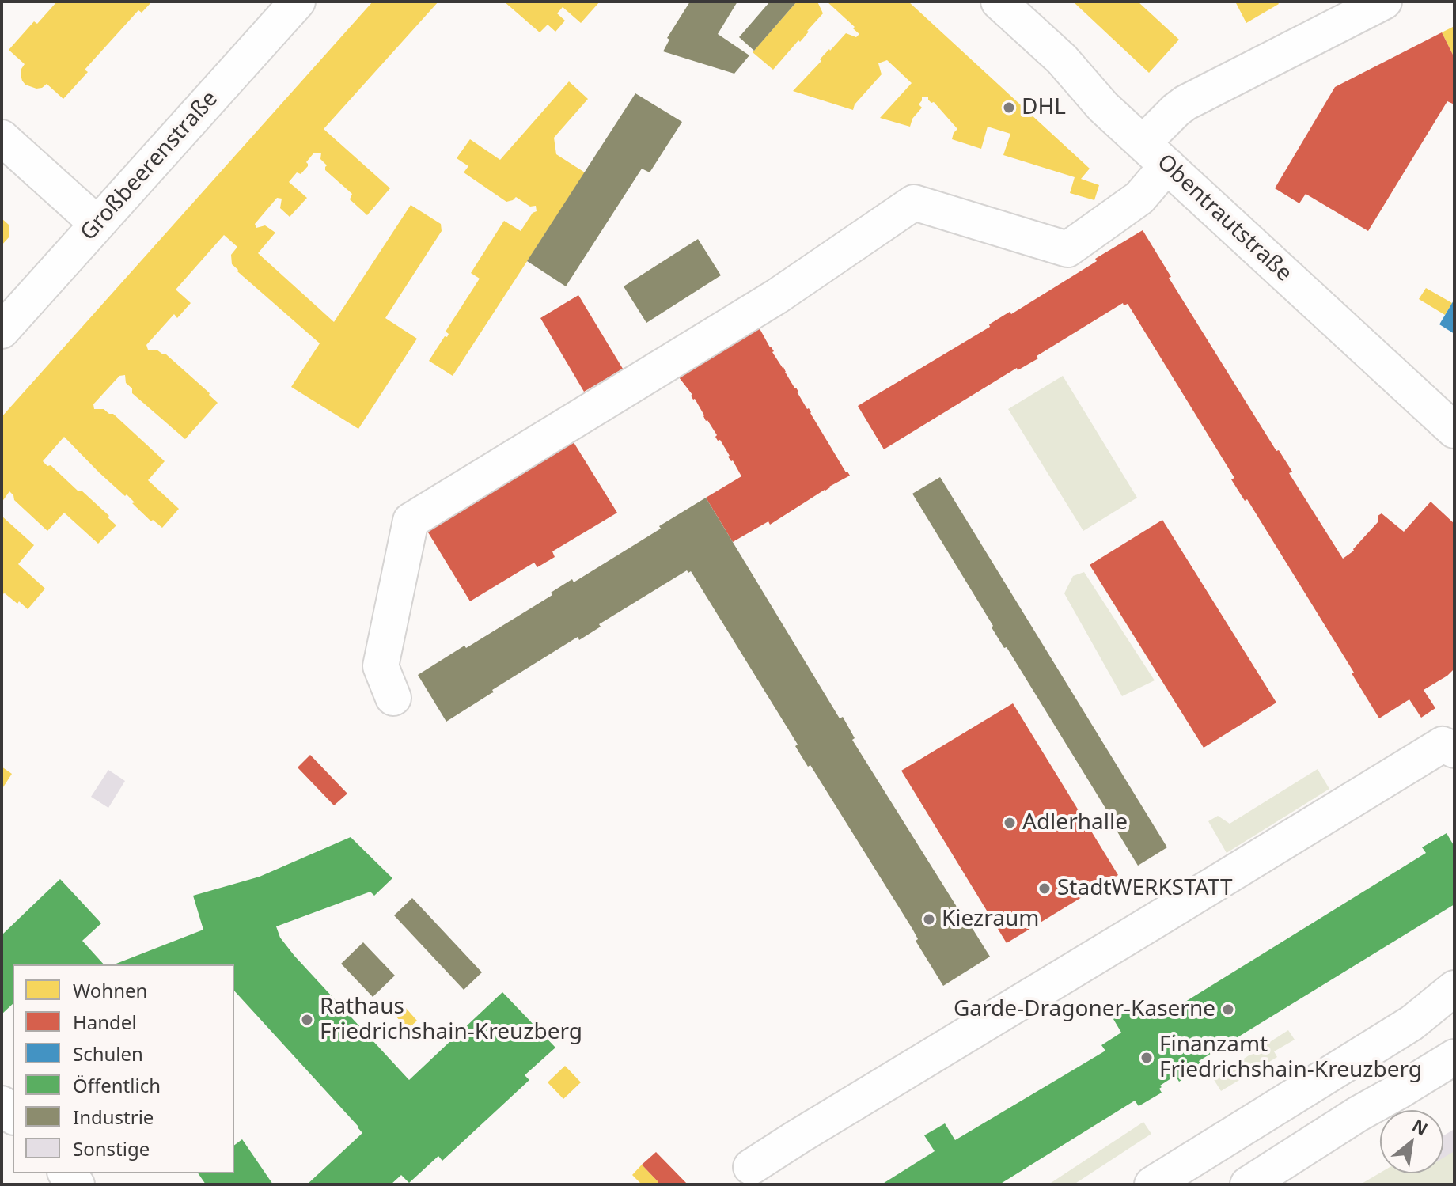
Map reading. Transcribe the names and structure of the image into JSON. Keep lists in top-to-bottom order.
{
  "streets": {
    "street": ["Großbeerenstraße", "Obentrautstraße"]
  },
  "places": [
    "DHL",
    "Adlerhalle",
    "StadtWERKSTATT",
    "Kiezraum",
    "Garde-Dragoner-Kaserne",
    "Rathaus Friedrichshain-Kreuzberg",
    "Finanzamt Friedrichshain-Kreuzberg"
  ],
  "legend": [
    "Wohnen",
    "Handel",
    "Schulen",
    "Öffentlich",
    "Industrie",
    "Sonstige"
  ],
  "north": "top right"
}
